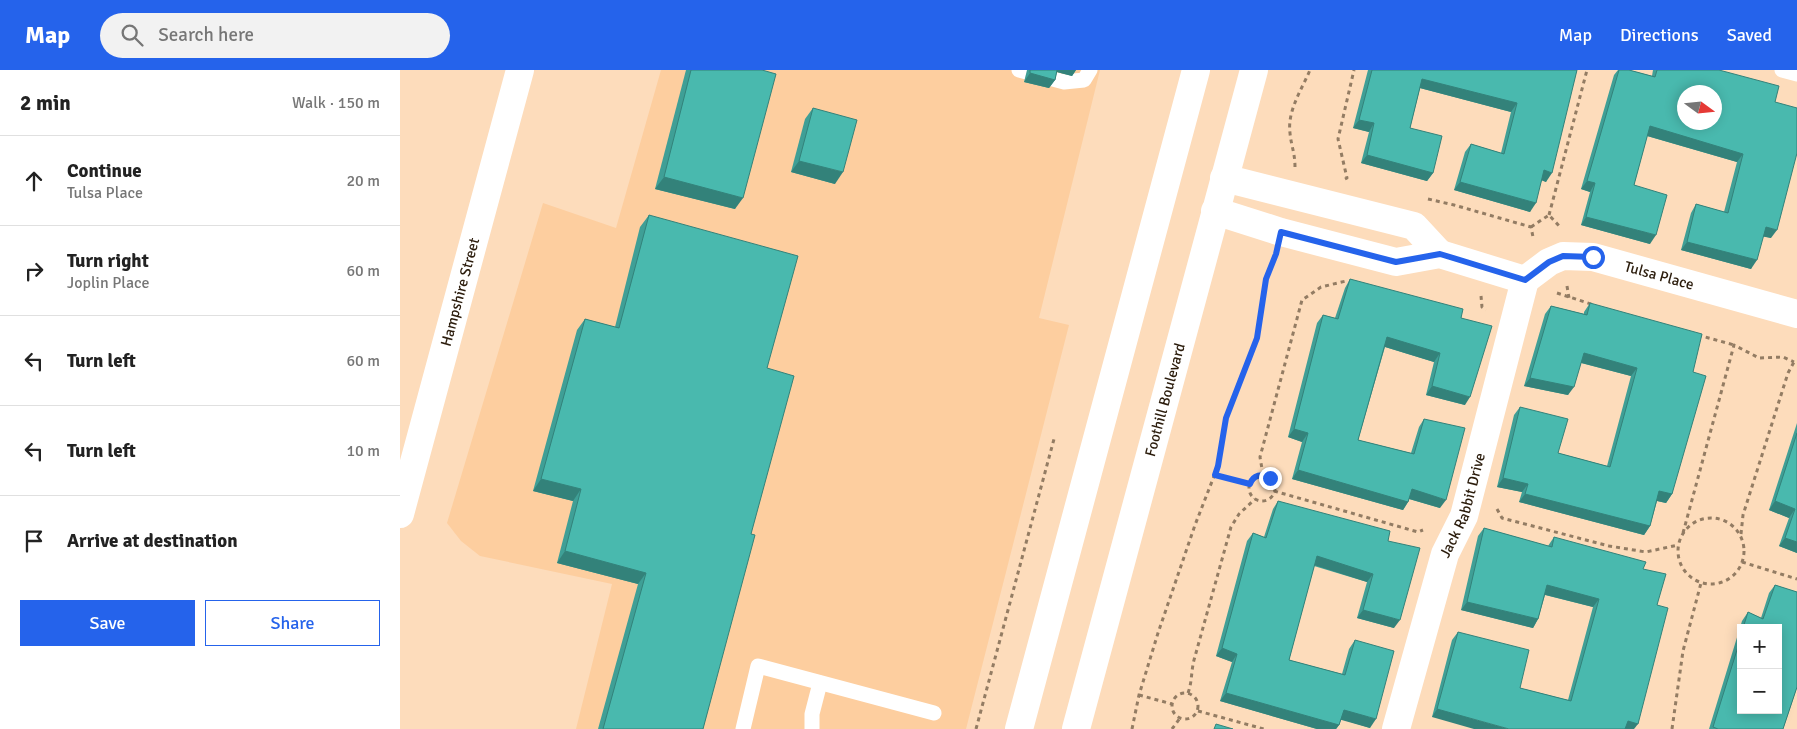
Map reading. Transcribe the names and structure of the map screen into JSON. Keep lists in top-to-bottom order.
{
  "streets": {
    "street": [
      "Tulsa Place",
      "Hampshire Street",
      "Foothill Boulevard",
      "Jack Rabbit Drive"
    ]
  },
  "crossings": [
    ["Tulsa Place", "Jack Rabbit Drive"]
  ],
  "north": "right",
  "page": {
    "header": "Map",
    "search": "Search here",
    "nav": ["Map", "Directions", "Saved"],
    "heading": ["2 min", "Walk · 150 m"],
    "list": [
      ["Continue", "Tulsa Place", "20 m"],
      ["Turn right", "Joplin Place", "60 m"],
      ["Turn left", "60 m"],
      ["Turn left", "10 m"],
      "Arrive at destination"
    ],
    "buttons": ["Save", "Share"],
    "map_buttons": ["+", "−"]
  }
}
